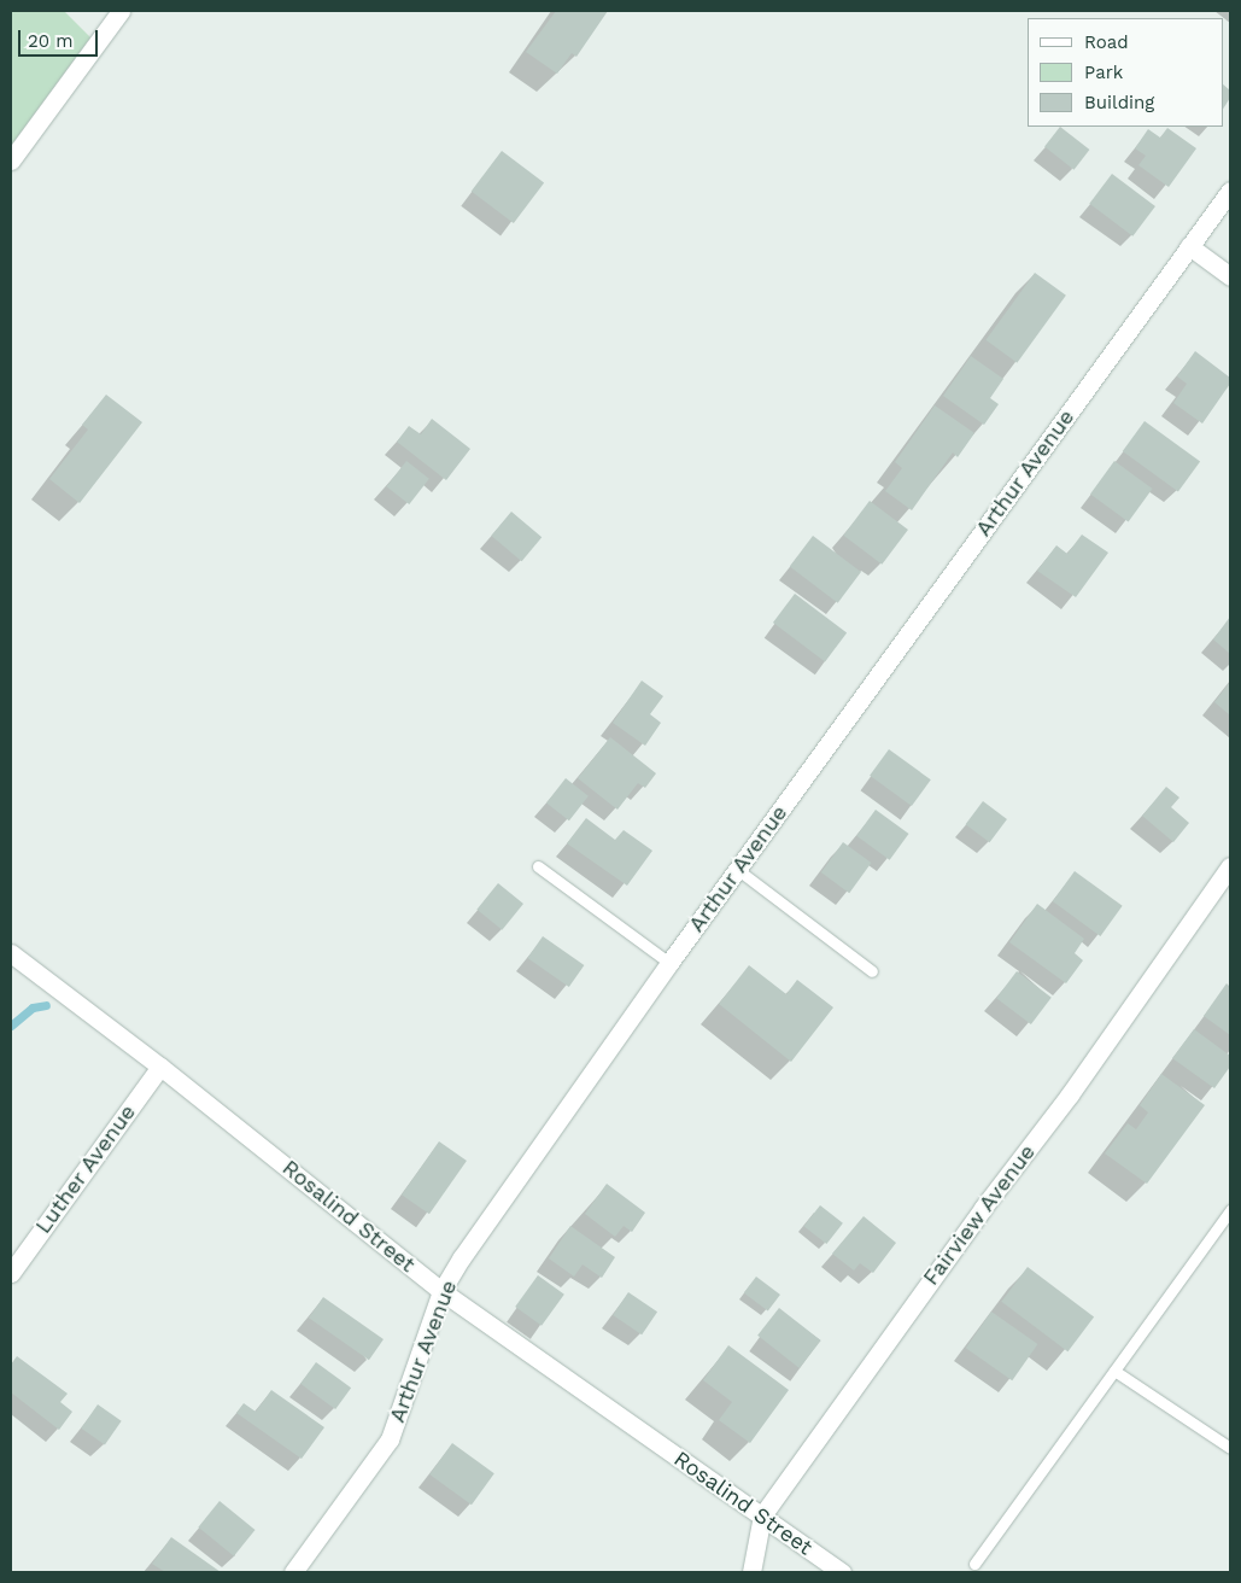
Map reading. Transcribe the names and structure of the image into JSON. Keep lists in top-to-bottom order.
{
  "streets": {
    "street": [
      "Arthur Avenue",
      "Luther Avenue",
      "Fairview Avenue",
      "Rosalind Street"
    ]
  },
  "crossings": [
    ["Arthur Avenue", "Rosalind Street"],
    ["Luther Avenue", "Rosalind Street"],
    ["Fairview Avenue", "Rosalind Street"]
  ],
  "legend": ["Road", "Park", "Building"],
  "scale_bar": "20 m"
}
